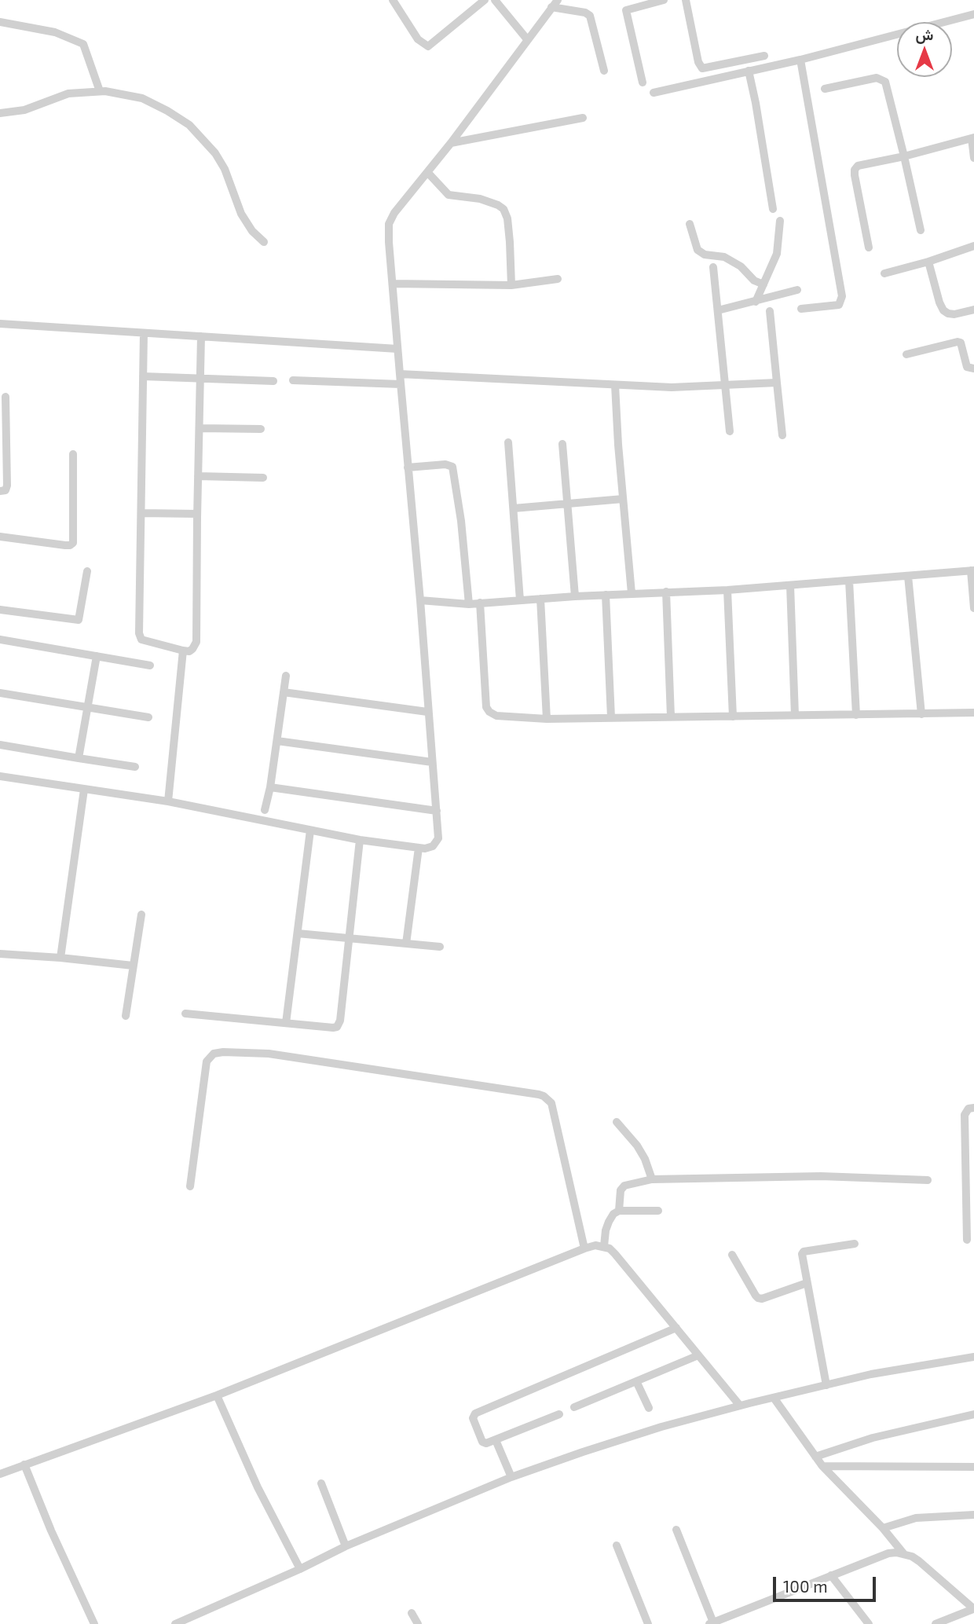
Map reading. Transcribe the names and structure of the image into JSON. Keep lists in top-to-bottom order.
{
  "scale_bar": "100 m",
  "north": "top"
}
